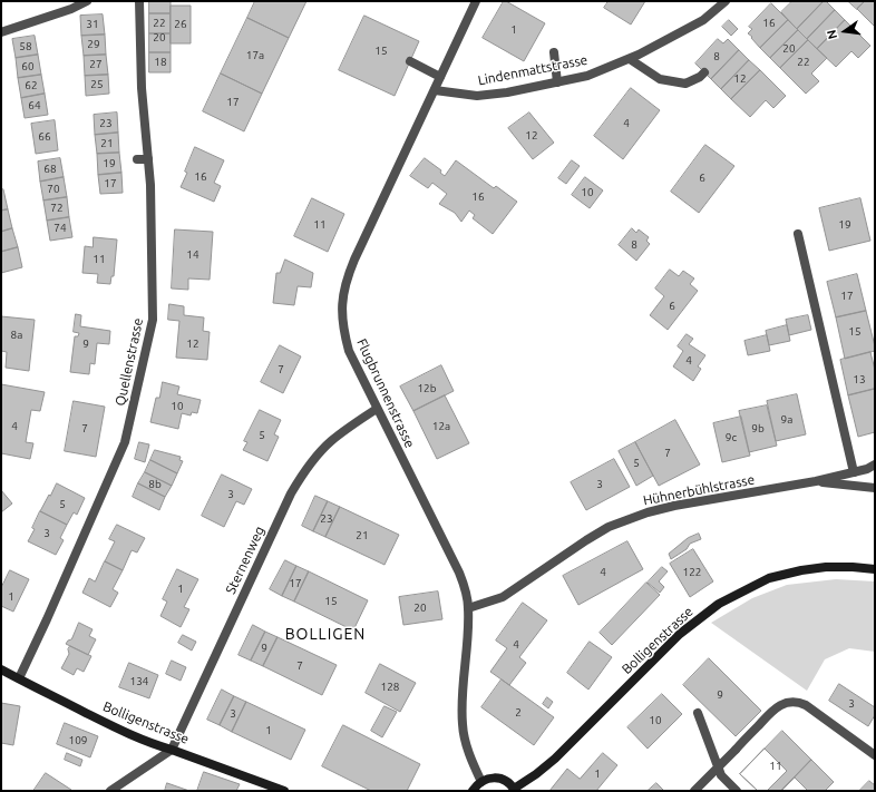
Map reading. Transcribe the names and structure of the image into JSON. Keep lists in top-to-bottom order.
{
  "streets": {
    "main road": ["Bolligenstrasse"],
    "street": [
      "Lindenmattstrasse",
      "Quellenstrasse",
      "Flugbrunnenstrasse",
      "Hühnerbühlstrasse",
      "Sternenweg"
    ]
  },
  "crossings": [
    ["Lindenmattstrasse", "Flugbrunnenstrasse"],
    ["Quellenstrasse", "Bolligenstrasse"],
    ["Flugbrunnenstrasse", "Hühnerbühlstrasse"],
    ["Flugbrunnenstrasse", "Sternenweg"],
    ["Sternenweg", "Bolligenstrasse"]
  ],
  "districts": ["BOLLIGEN"],
  "house_numbers": [
    "22",
    "16",
    "31",
    "26",
    "1",
    "20",
    "29",
    "58",
    "20",
    "15",
    "17a",
    "8",
    "18",
    "22",
    "27",
    "60",
    "12",
    "25",
    "62",
    "17",
    "64",
    "23",
    "4",
    "12",
    "66",
    "21",
    "19",
    "68",
    "16",
    "6",
    "17",
    "70",
    "10",
    "16",
    "72",
    "11",
    "19",
    "74",
    "8",
    "14",
    "11",
    "17",
    "6",
    "15",
    "8a",
    "9",
    "12",
    "4",
    "7",
    "13",
    "12b",
    "10",
    "9a",
    "4",
    "12a",
    "7",
    "9b",
    "5",
    "9c",
    "7",
    "5",
    "8b",
    "3",
    "3",
    "5",
    "23",
    "3",
    "21",
    "4",
    "122",
    "17",
    "1",
    "1",
    "15",
    "20",
    "4",
    "9",
    "7",
    "134",
    "128",
    "9",
    "3",
    "2",
    "3",
    "10",
    "1",
    "109",
    "11",
    "1"
  ],
  "north": "left"
}
